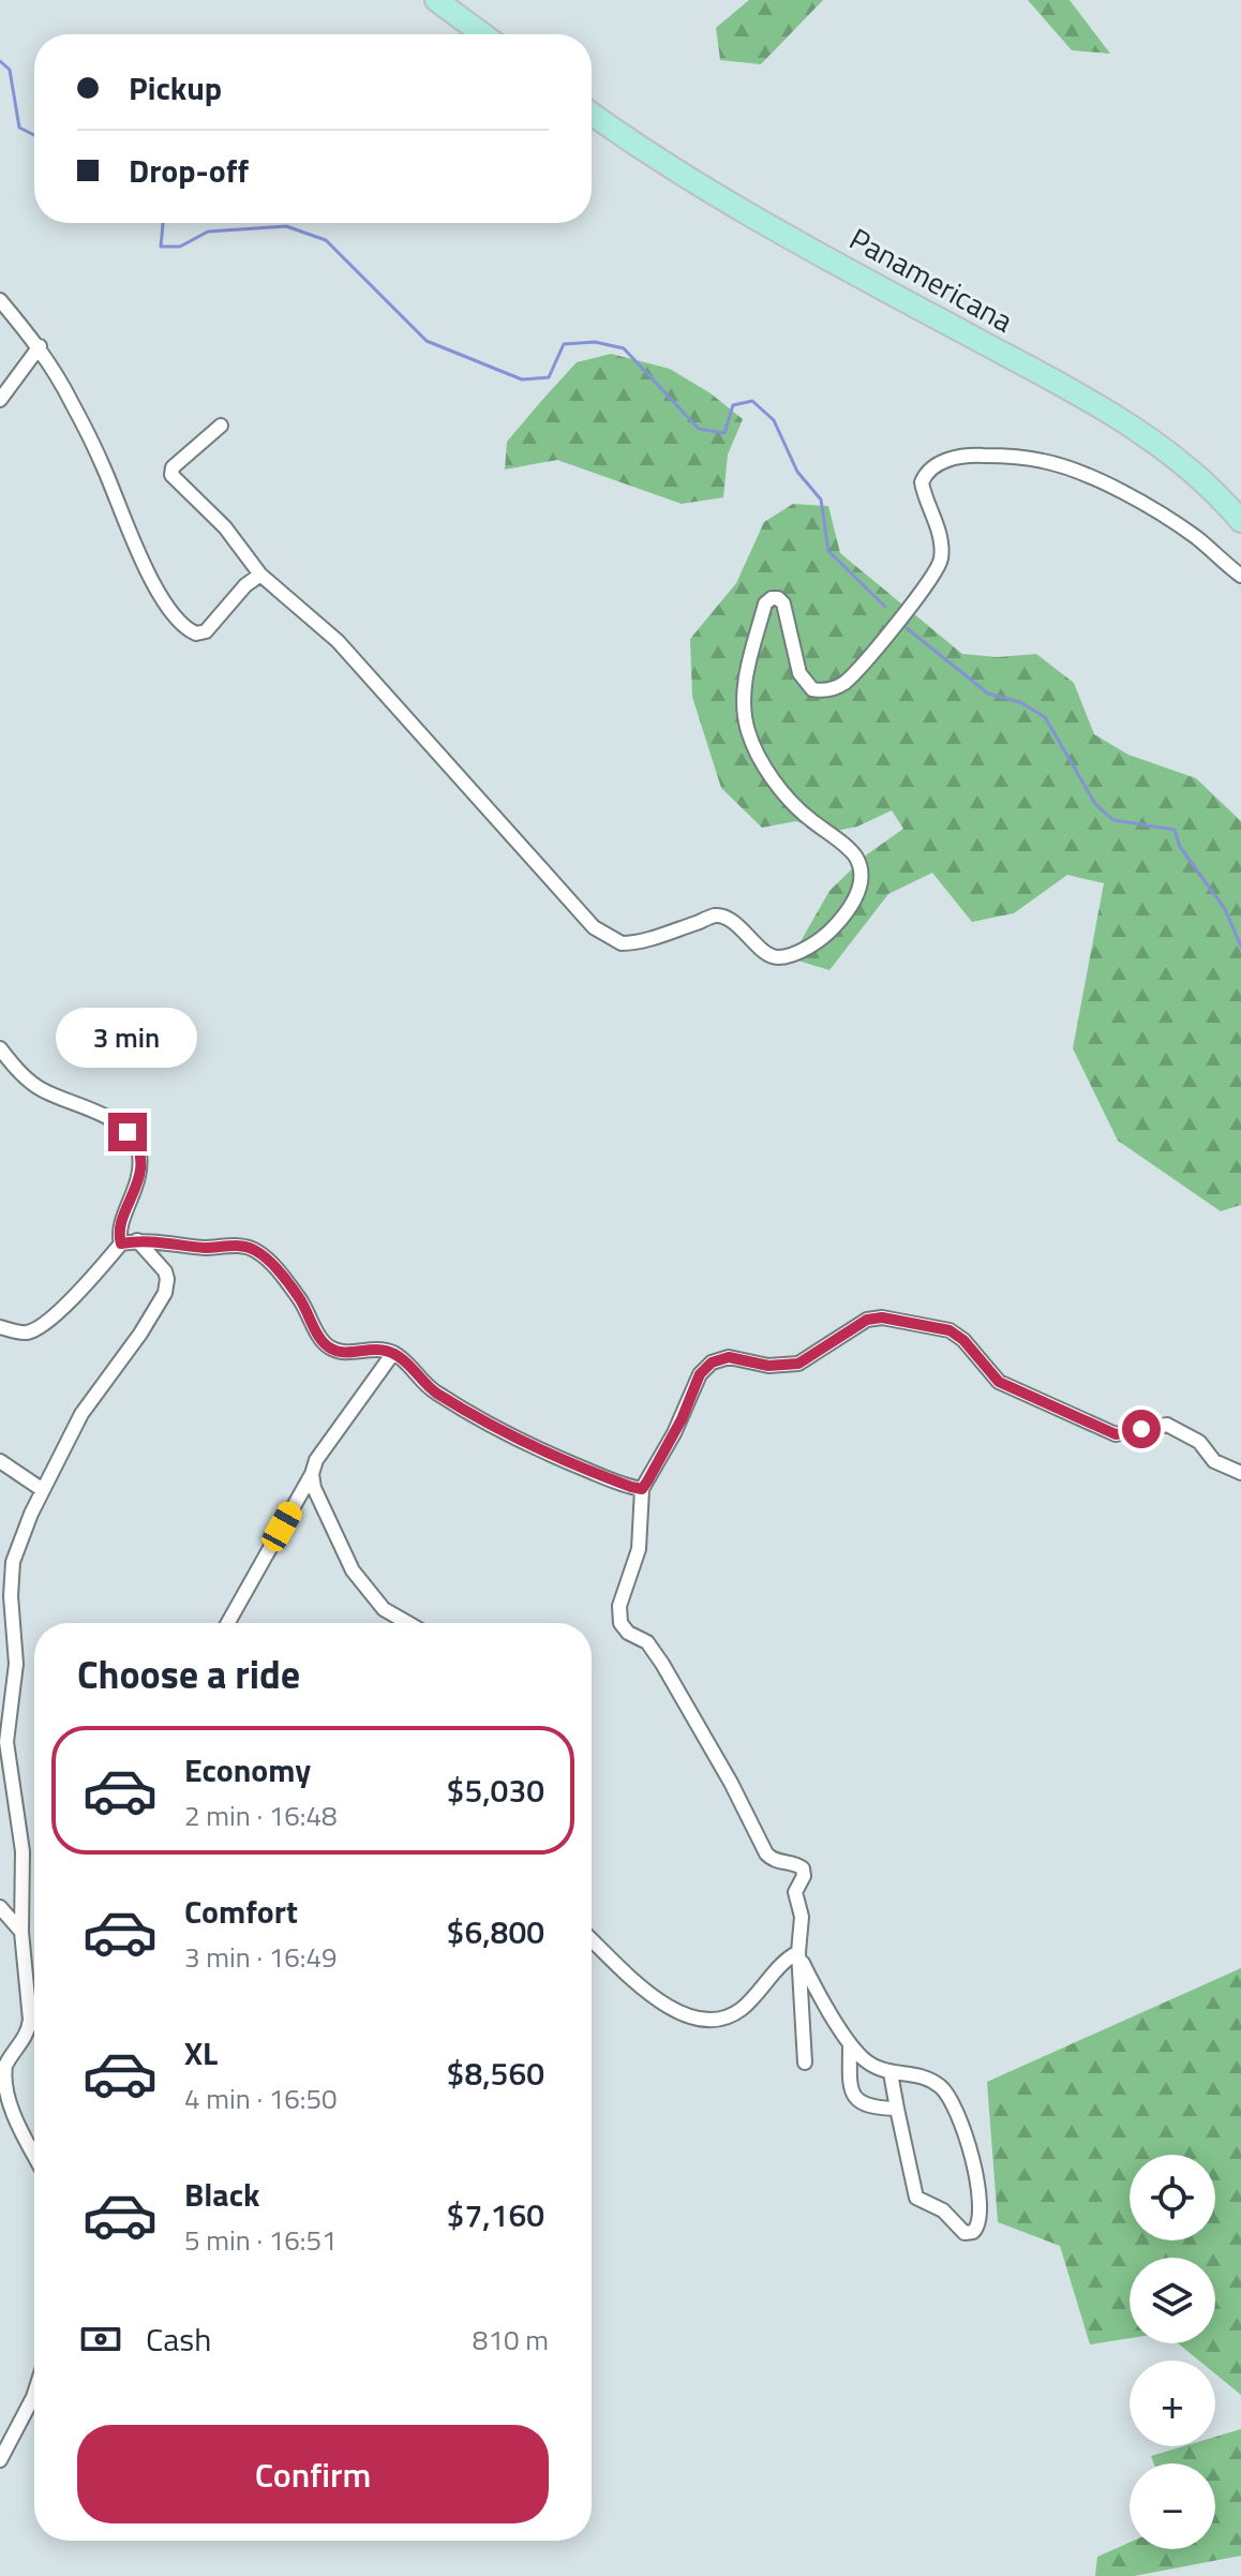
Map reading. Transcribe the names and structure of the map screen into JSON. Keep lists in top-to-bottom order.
{
  "streets": {
    "main road": ["Panamericana"]
  },
  "page": {
    "banner": ["Pickup", "Drop-off"],
    "bubble": "3 min",
    "heading": "Choose a ride",
    "list": [
      {
        "name": "Economy",
        "note": "2 min · 16:48",
        "value": "$5,030"
      },
      {
        "name": "Comfort",
        "note": "3 min · 16:49",
        "value": "$6,800"
      },
      {
        "name": "XL",
        "note": "4 min · 16:50",
        "value": "$8,560"
      },
      {
        "name": "Black",
        "note": "5 min · 16:51",
        "value": "$7,160"
      }
    ],
    "map_buttons": ["+", "−"],
    "pay": ["Cash", "810 m"],
    "buttons": "Confirm"
  }
}
